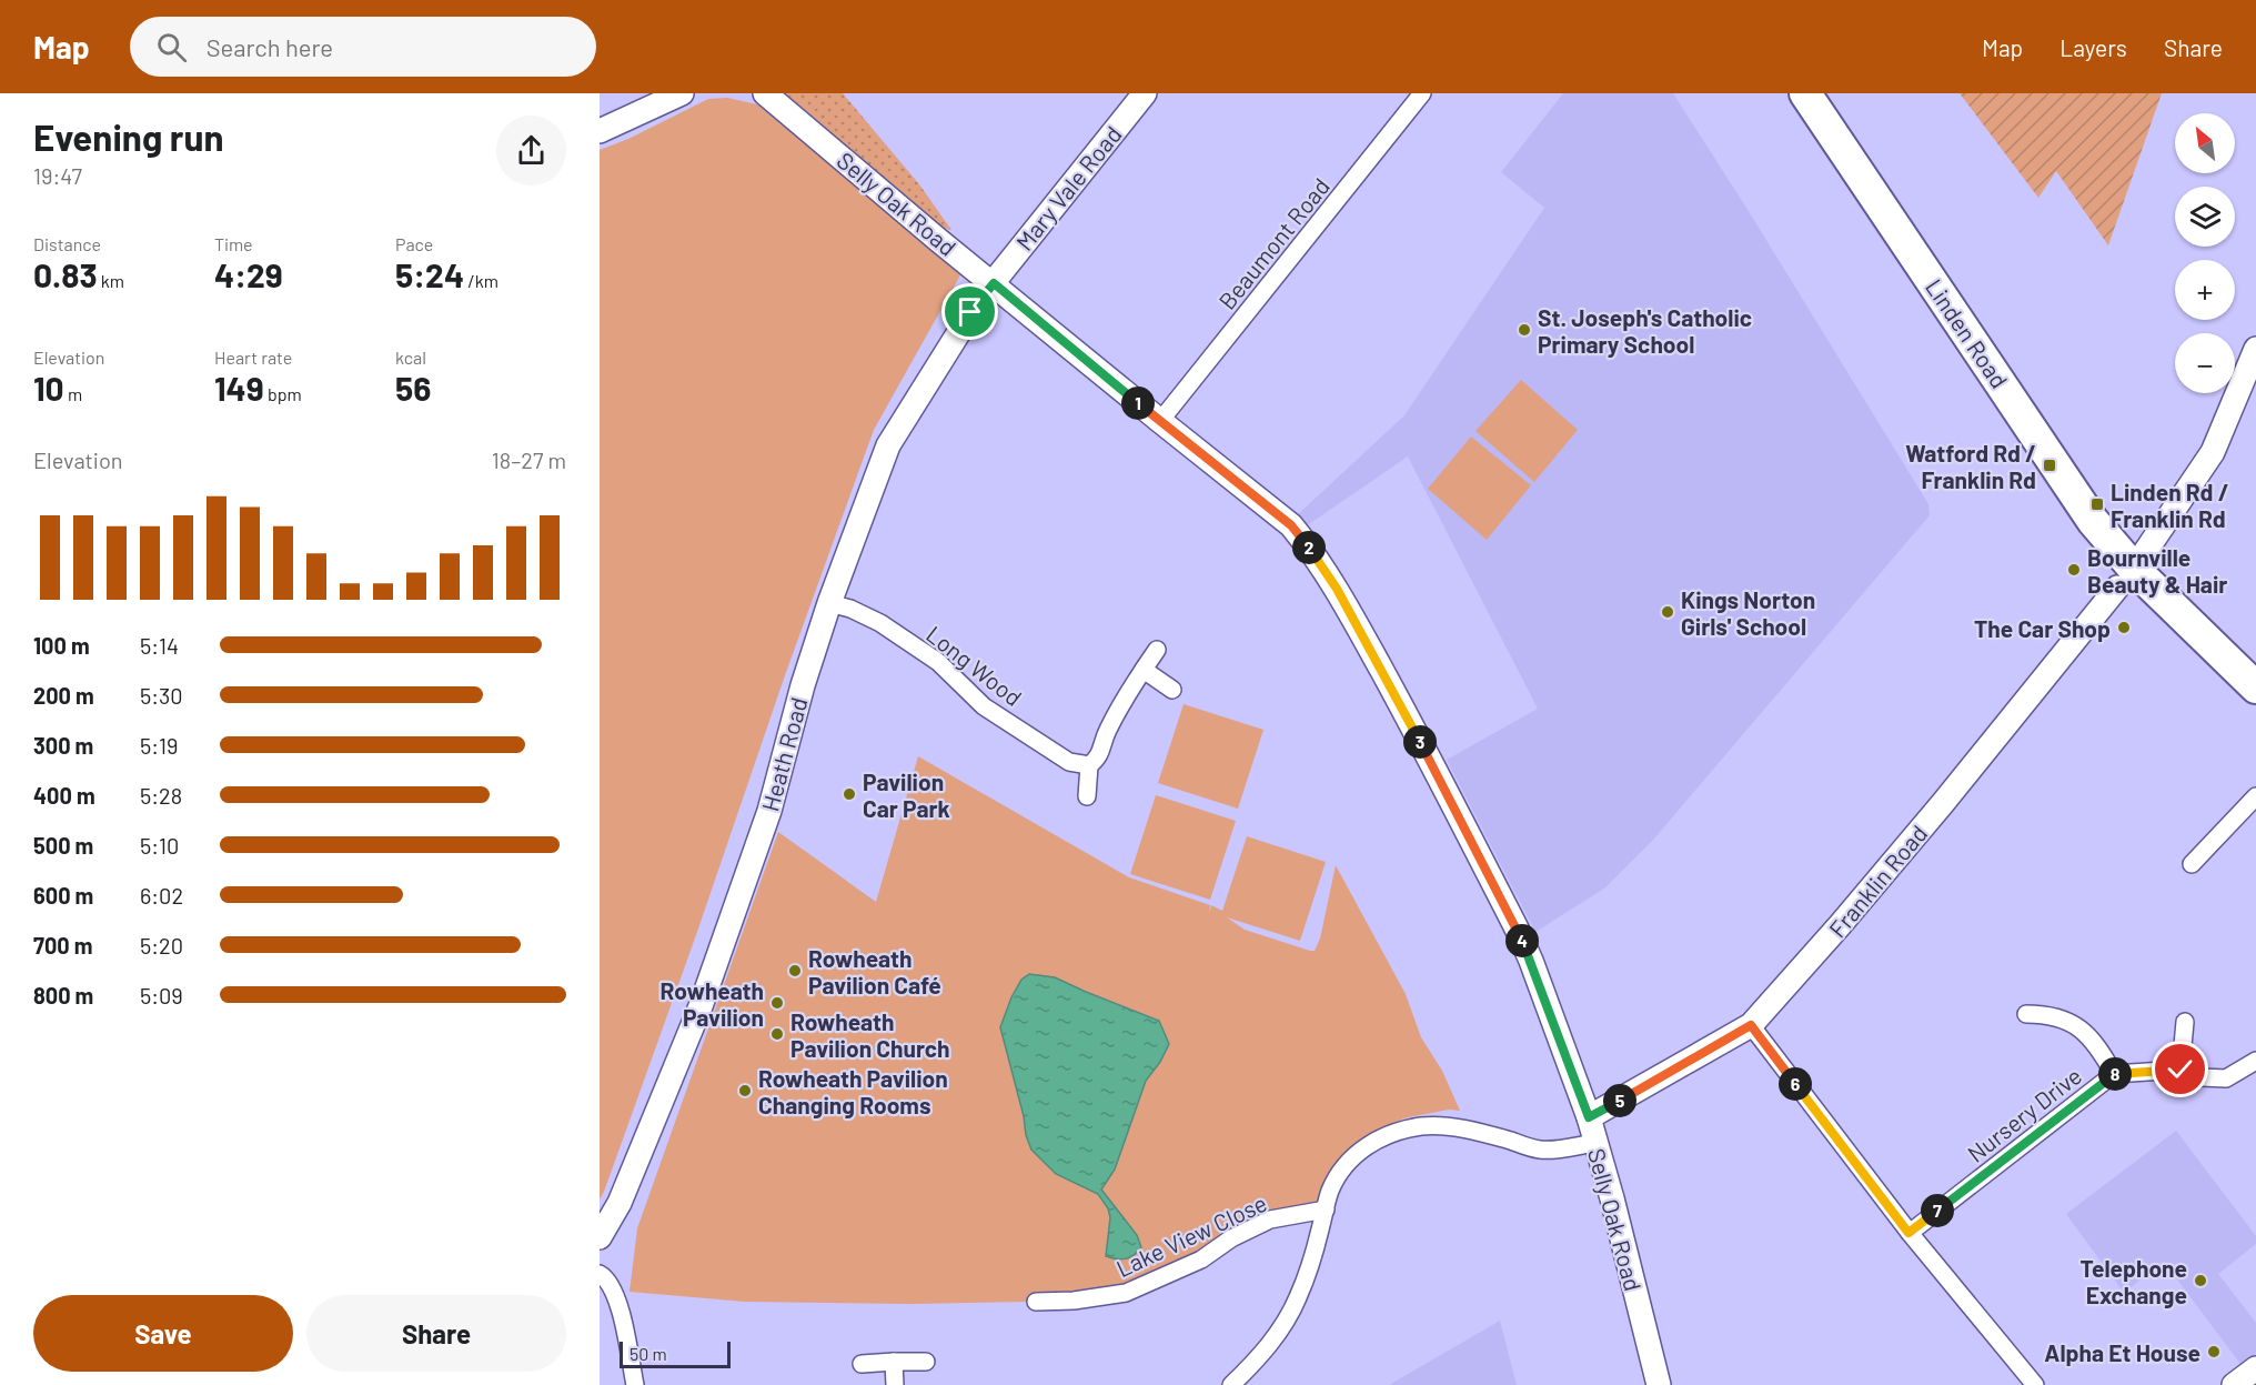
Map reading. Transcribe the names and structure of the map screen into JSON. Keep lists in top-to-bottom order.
{
  "streets": {
    "highway": ["Linden Road"],
    "street": [
      "Mary Vale Road",
      "Selly Oak Road",
      "Beaumont Road",
      "Long Wood",
      "Heath Road",
      "Franklin Road",
      "Nursery Drive",
      "Lake View Close"
    ]
  },
  "crossings": [
    ["Mary Vale Road", "Selly Oak Road"],
    ["Mary Vale Road", "Heath Road"],
    ["Selly Oak Road", "Beaumont Road"],
    ["Selly Oak Road", "Heath Road"],
    ["Selly Oak Road", "Franklin Road"],
    ["Linden Road", "Franklin Road"],
    ["Long Wood", "Heath Road"]
  ],
  "places": {
    "other": [
      "St. Joseph's Catholic Primary School",
      "Bournville Beauty & Hair",
      "Kings Norton Girls' School",
      "The Car Shop",
      "Pavilion Car Park",
      "Rowheath Pavilion Café",
      "Rowheath Pavilion",
      "Rowheath Pavilion Church",
      "Rowheath Pavilion Changing Rooms",
      "Telephone Exchange",
      "Alpha Et House"
    ],
    "transit": ["Watford Rd / Franklin Rd", "Linden Rd / Franklin Rd"]
  },
  "scale_bar": "50 m",
  "north": "top left",
  "page": {
    "header": "Map",
    "search": "Search here",
    "nav": ["Map", "Layers", "Share"],
    "heading": ["Evening run", "19:47"],
    "map_buttons": ["+", "−"],
    "stats": [
      ["Distance", "0.83 km"],
      ["Time", "4:29"],
      ["Pace", "5:24 /km"],
      ["Elevation", "10 m"],
      ["Heart rate", "149 bpm"],
      ["kcal", "56"]
    ],
    "pins": [
      "1",
      "2",
      "3",
      "4",
      "8",
      "6",
      "5",
      "7"
    ],
    "chart": ["Elevation", "18–27 m"],
    "list": [
      {
        "name": "100 m",
        "note": "5:14"
      },
      {
        "name": "200 m",
        "note": "5:30"
      },
      {
        "name": "300 m",
        "note": "5:19"
      },
      {
        "name": "400 m",
        "note": "5:28"
      },
      {
        "name": "500 m",
        "note": "5:10"
      },
      {
        "name": "600 m",
        "note": "6:02"
      },
      {
        "name": "700 m",
        "note": "5:20"
      },
      {
        "name": "800 m",
        "note": "5:09"
      }
    ],
    "buttons": ["Save", "Share"],
    "scale": "50 m"
  }
}
